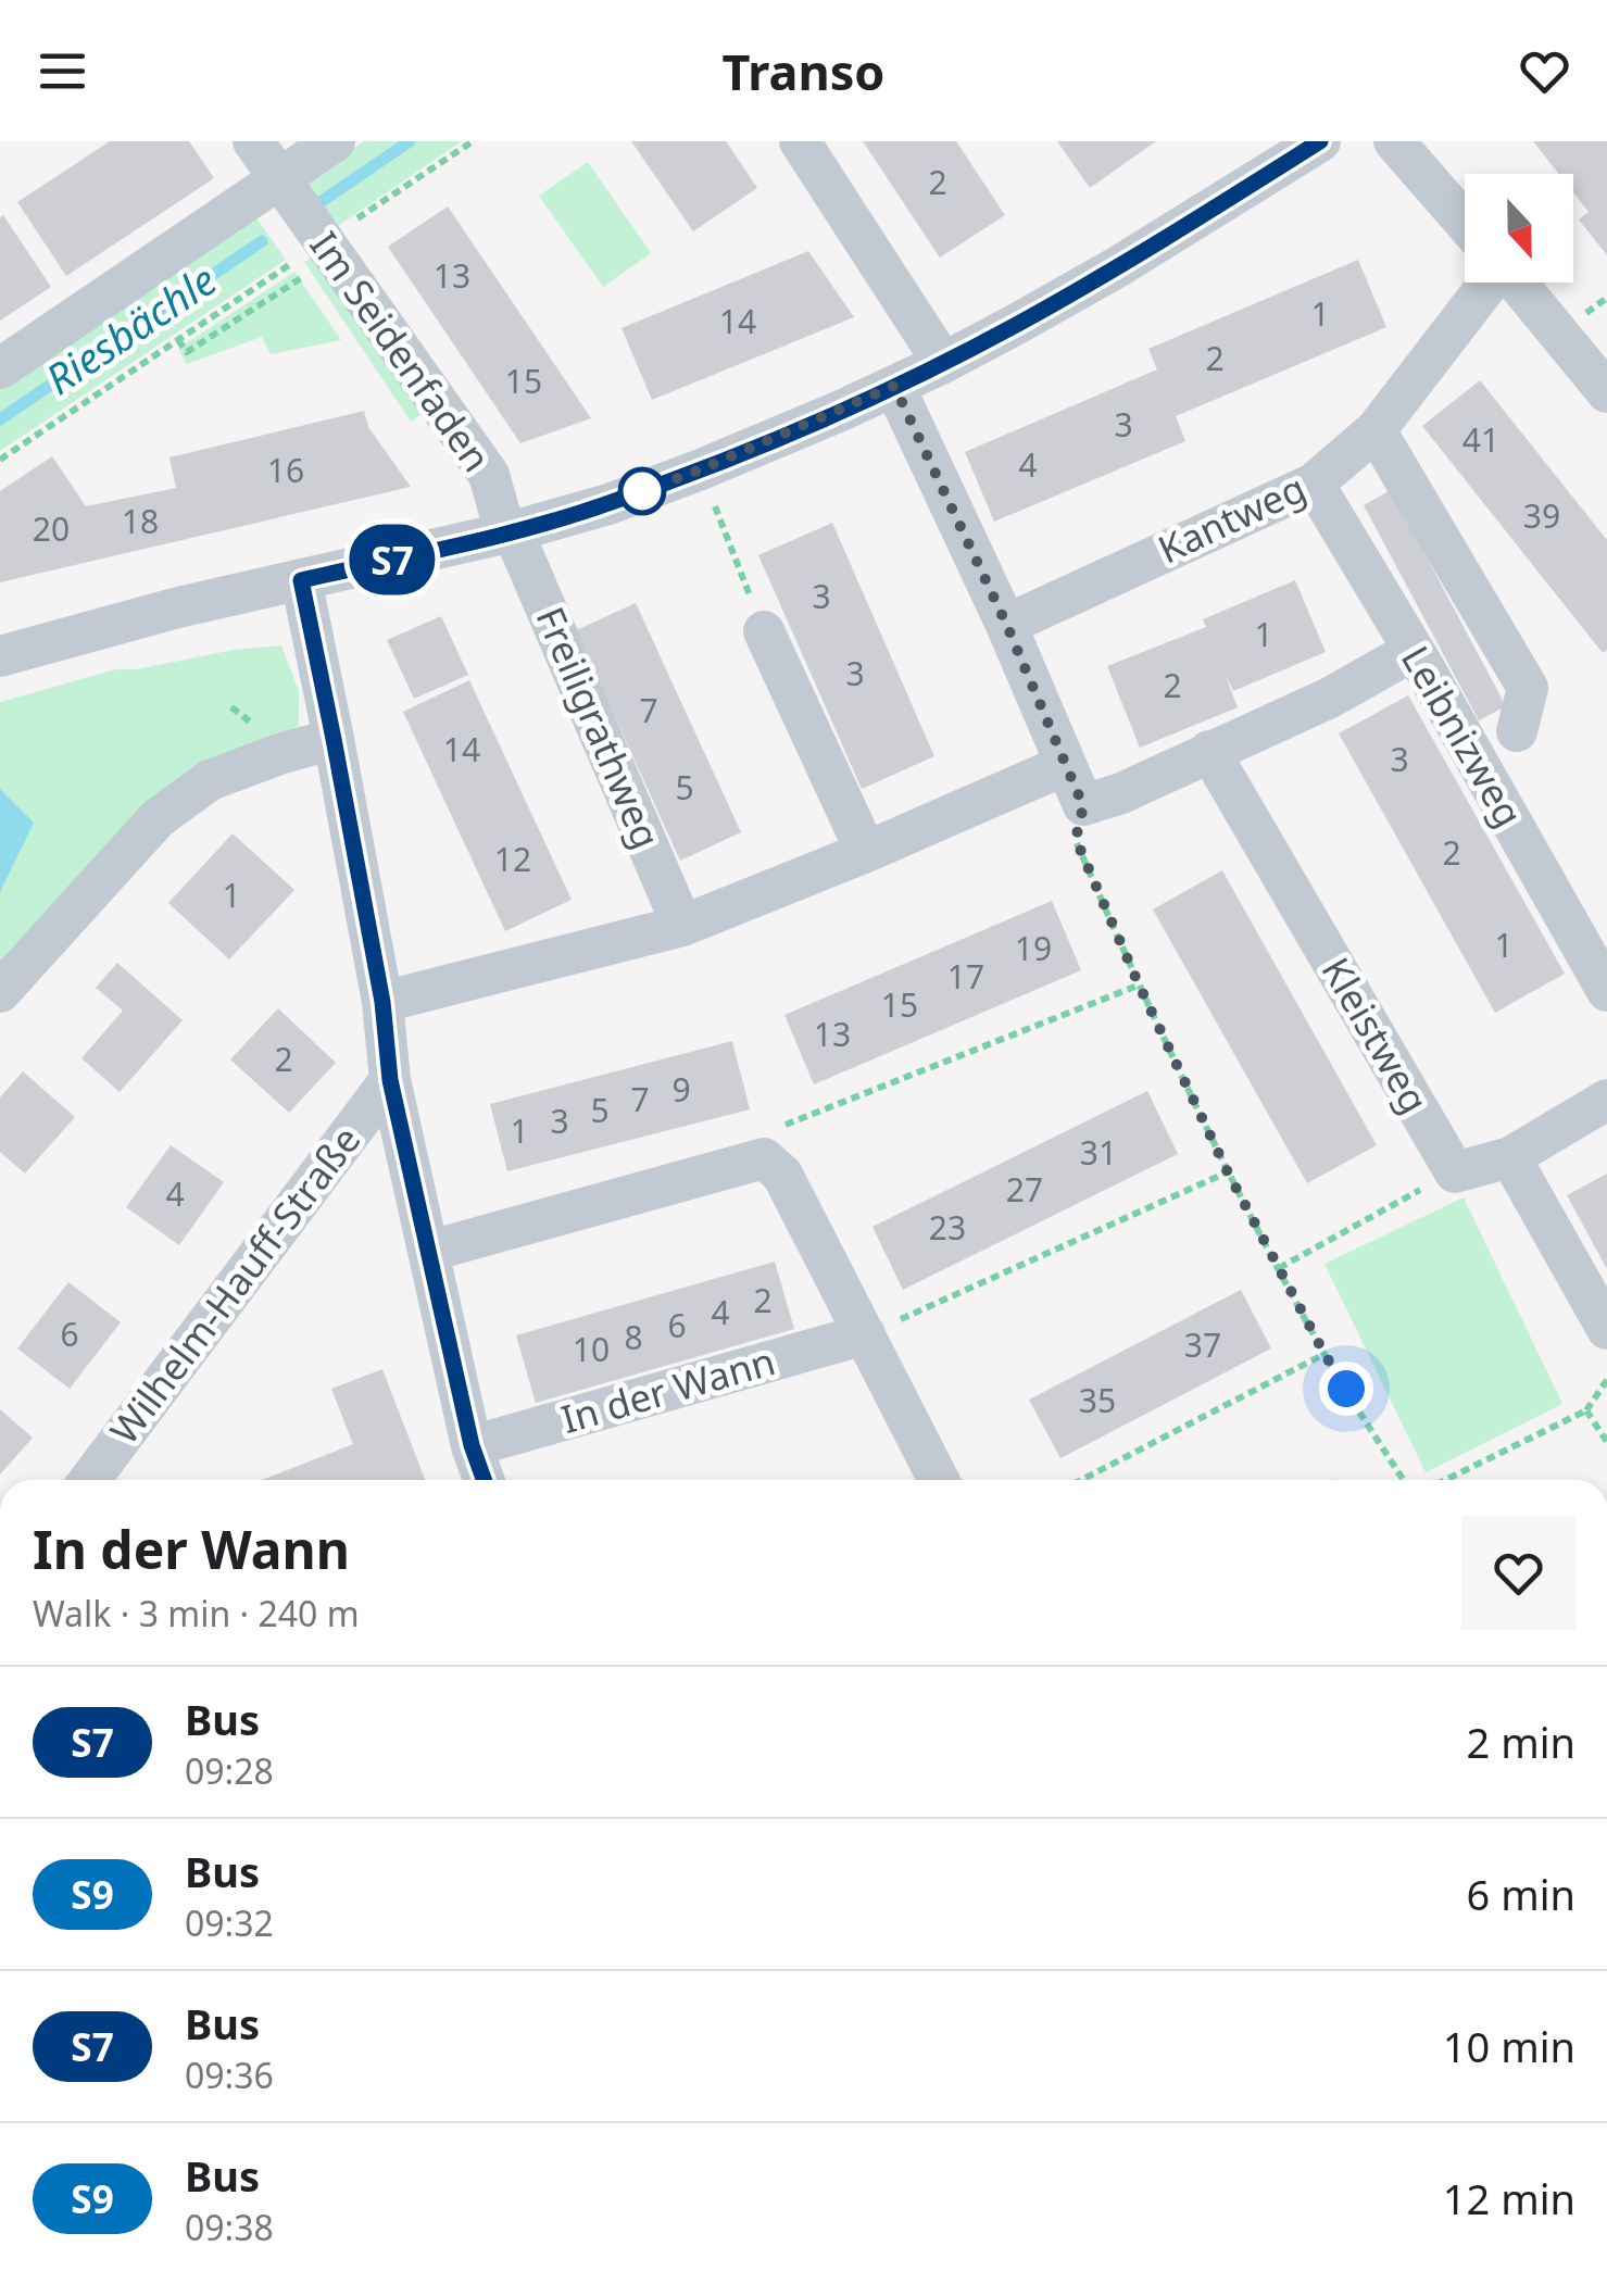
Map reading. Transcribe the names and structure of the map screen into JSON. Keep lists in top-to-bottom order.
{
  "streets": {
    "street": [
      "Im Seidenfaden",
      "Kantweg",
      "Freiligrathweg",
      "Leibnizweg",
      "Kleistweg",
      "Wilhelm-Hauff-Straße",
      "In der Wann"
    ]
  },
  "crossings": [
    ["Im Seidenfaden", "Freiligrathweg"],
    ["Kantweg", "Leibnizweg"]
  ],
  "water": ["Riesbächle"],
  "lines": ["bus line S7"],
  "house_numbers": [
    "2",
    "13",
    "1",
    "14",
    "2",
    "15",
    "3",
    "41",
    "4",
    "16",
    "39",
    "18",
    "20",
    "3",
    "1",
    "3",
    "2",
    "7",
    "14",
    "3",
    "5",
    "2",
    "12",
    "1",
    "1",
    "19",
    "17",
    "15",
    "13",
    "2",
    "9",
    "7",
    "5",
    "3",
    "1",
    "31",
    "27",
    "4",
    "23",
    "2",
    "4",
    "6",
    "6",
    "8",
    "37",
    "10",
    "35"
  ],
  "north": "bottom",
  "page": {
    "header": "Transo",
    "on_map": "S7",
    "heading": ["In der Wann", "Walk · 3 min · 240 m"],
    "list": [
      {
        "mark": "S7",
        "name": "Bus",
        "note": "09:28",
        "value": "2 min"
      },
      {
        "mark": "S9",
        "name": "Bus",
        "note": "09:32",
        "value": "6 min"
      },
      {
        "mark": "S7",
        "name": "Bus",
        "note": "09:36",
        "value": "10 min"
      },
      {
        "mark": "S9",
        "name": "Bus",
        "note": "09:38",
        "value": "12 min"
      }
    ]
  }
}
